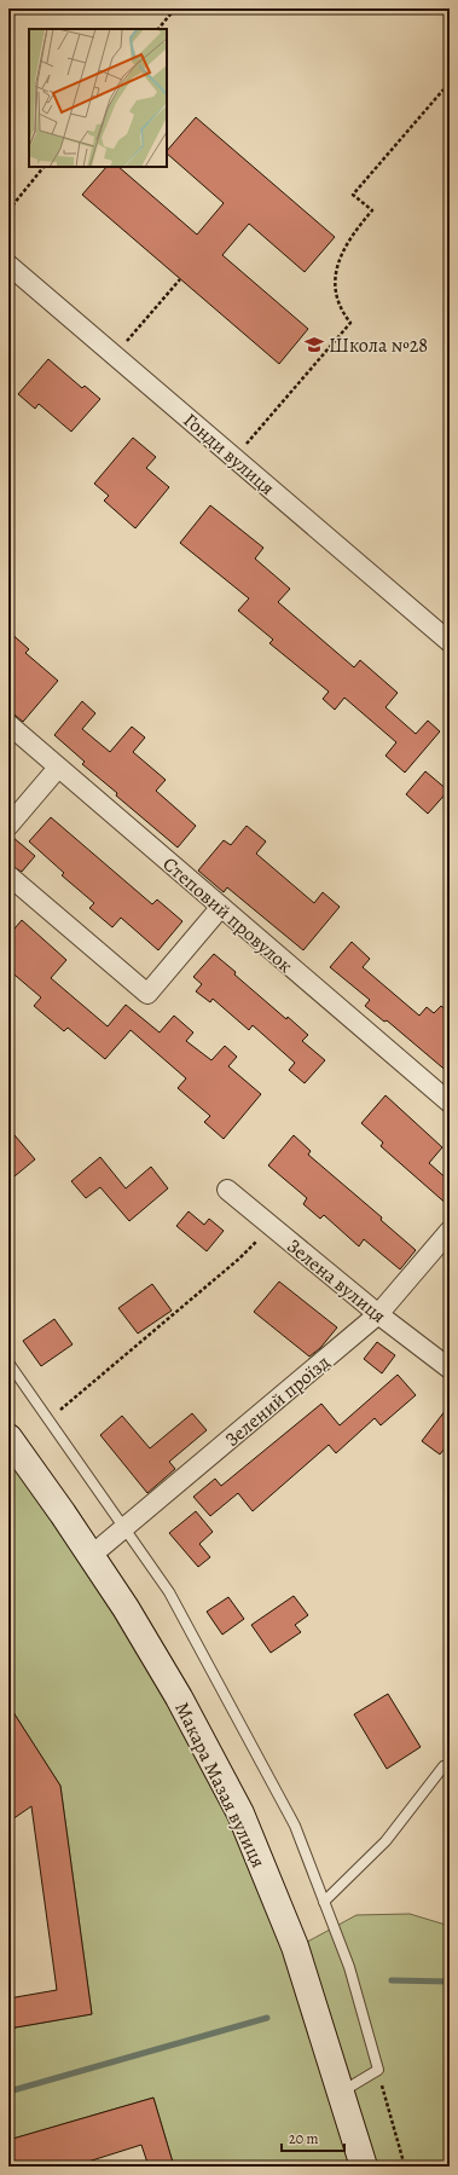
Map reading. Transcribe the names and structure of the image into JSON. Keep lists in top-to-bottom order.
{
  "streets": {
    "main road": ["Макара Мазая вулиця"],
    "street": [
      "Гонди вулиця",
      "Степовий провулок",
      "Зелена вулиця",
      "Зелений проїзд"
    ]
  },
  "crossings": [
    ["Зелена вулиця", "Зелений проїзд"],
    ["Зелений проїзд", "Макара Мазая вулиця"]
  ],
  "places": {
    "school or university": ["Школа №28"]
  },
  "scale_bar": "20 m"
}
